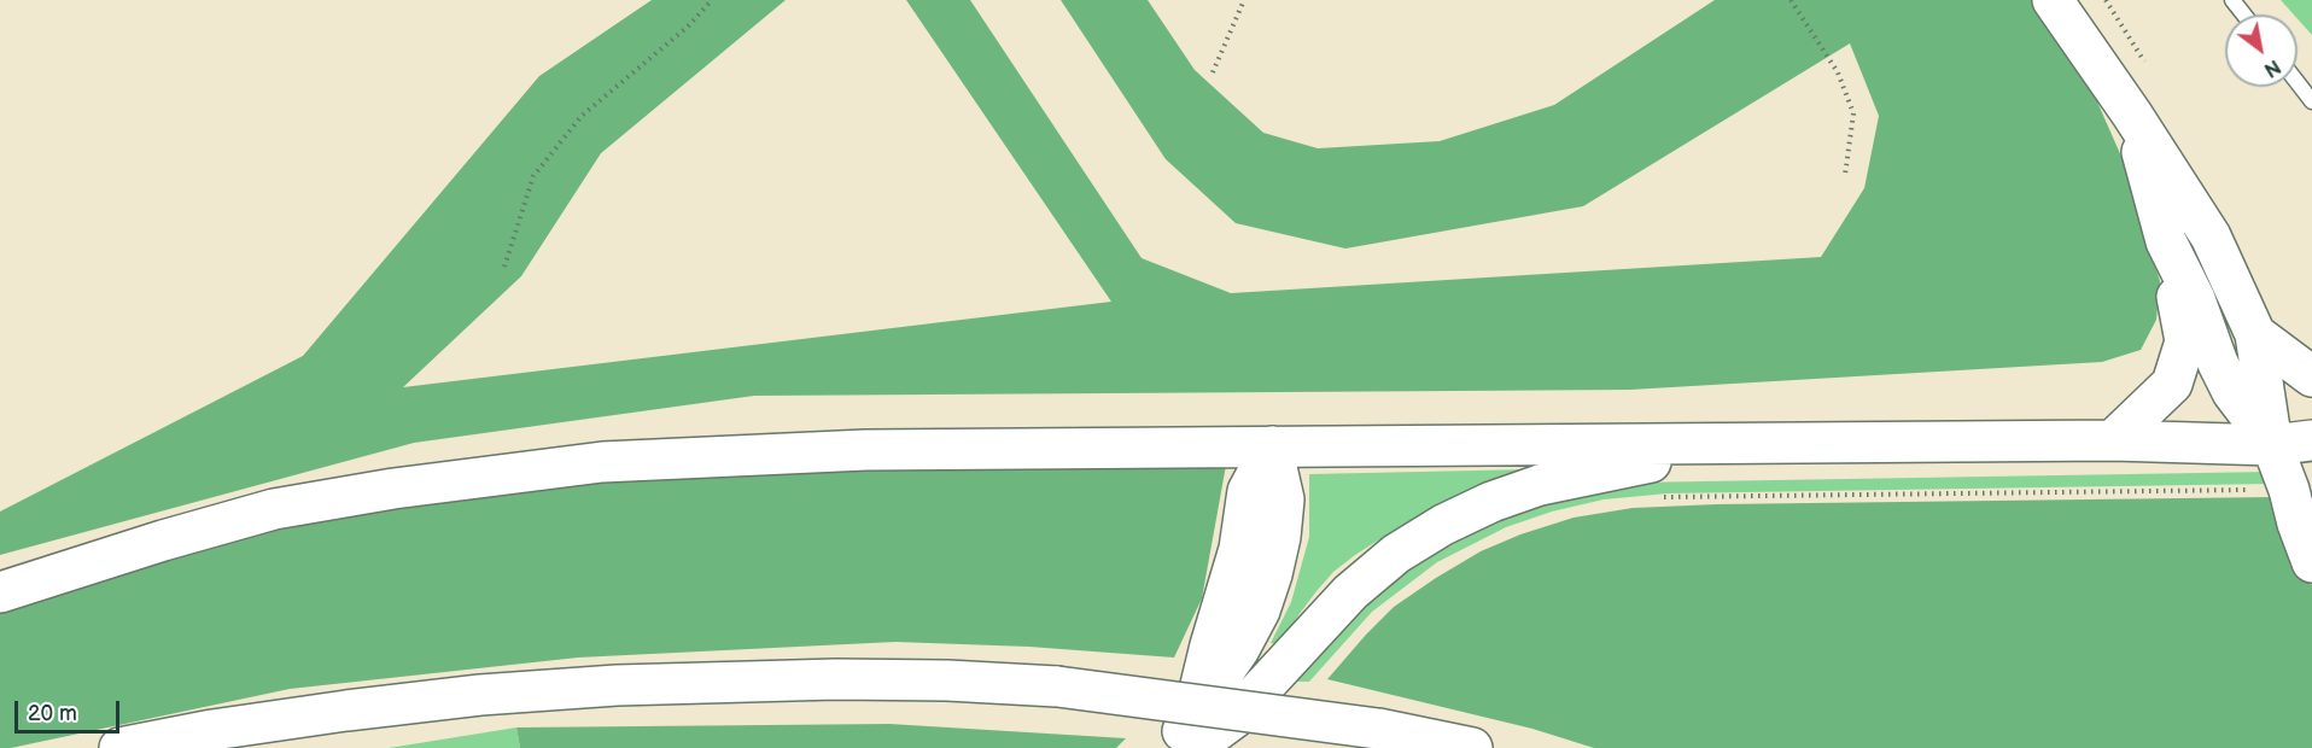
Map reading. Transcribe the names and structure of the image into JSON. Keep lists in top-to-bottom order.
{
  "scale_bar": "20 m",
  "north": "bottom right"
}
